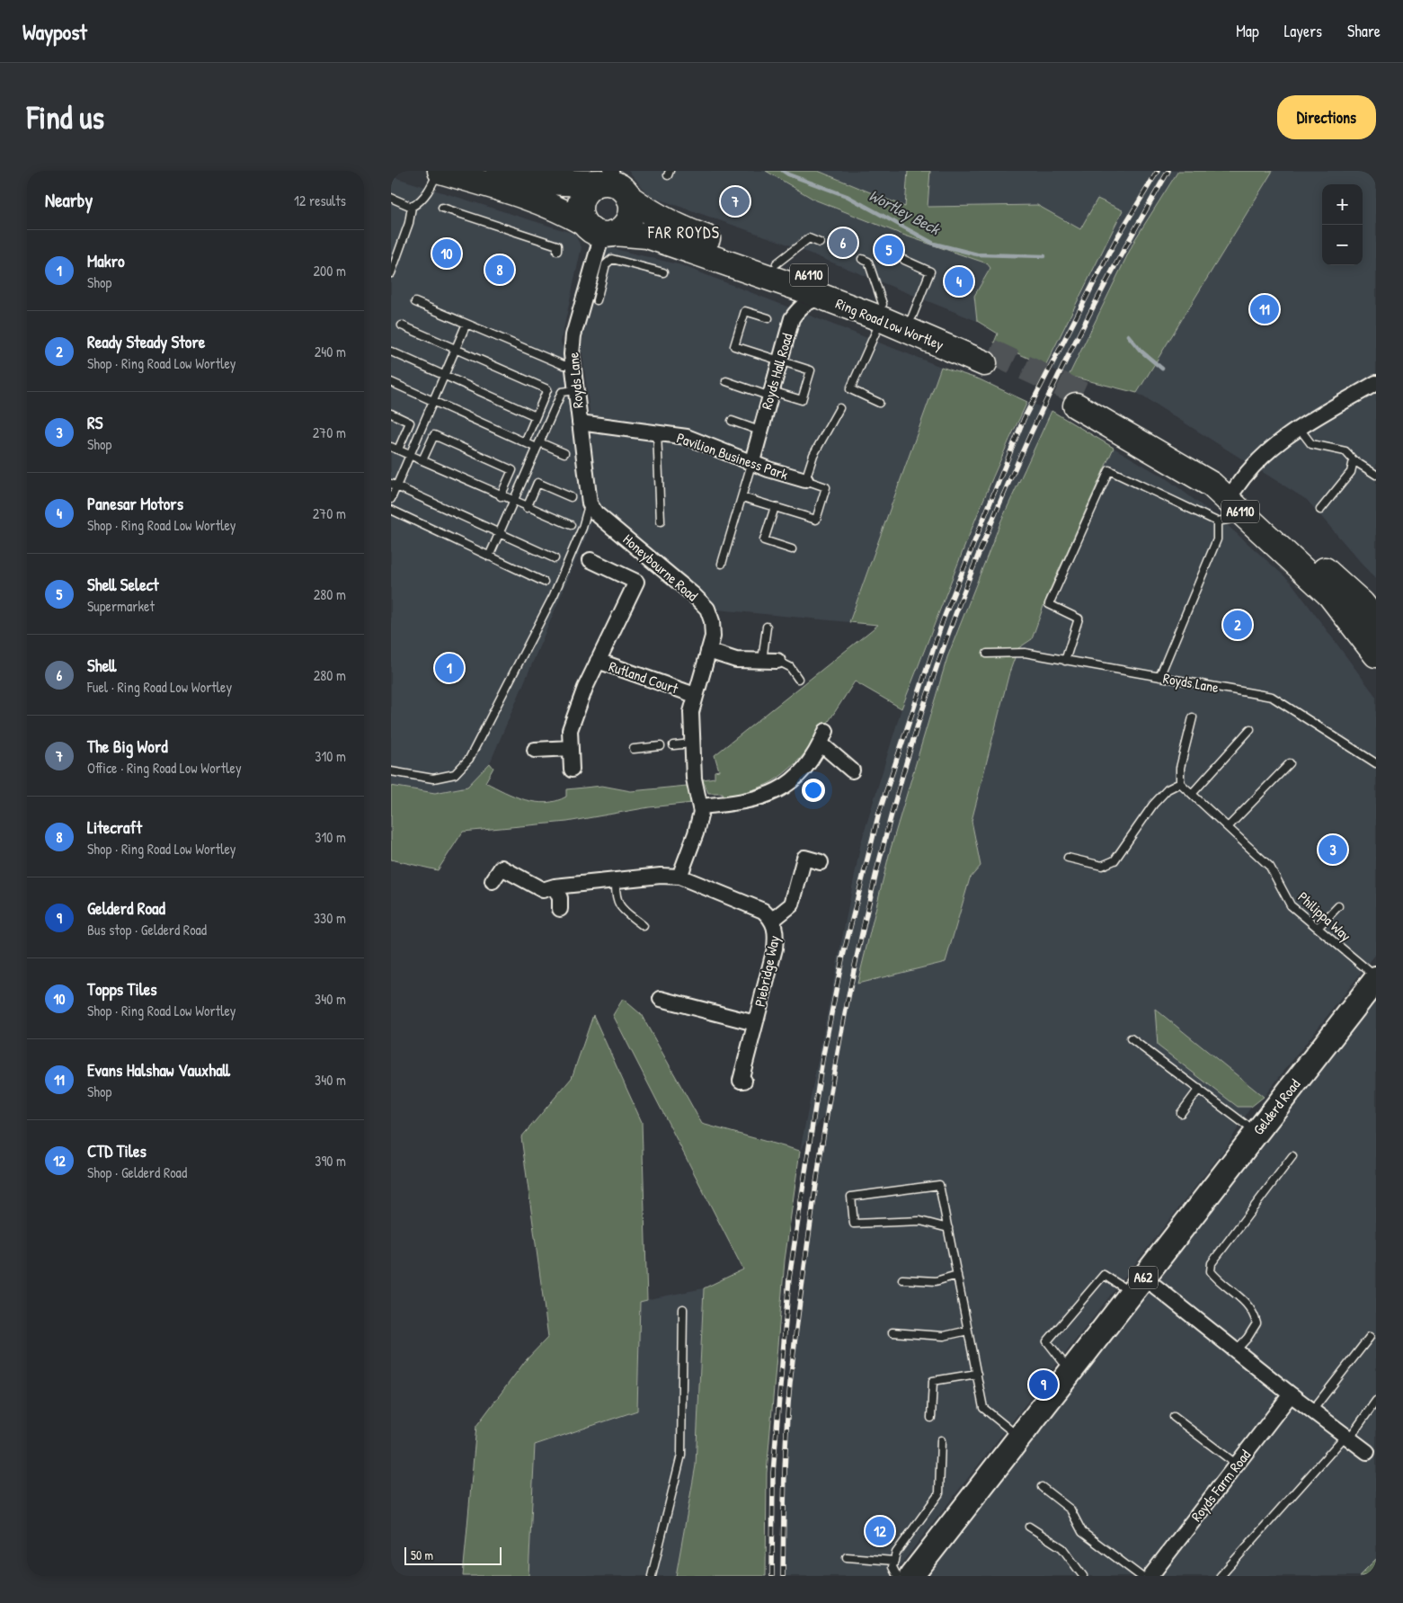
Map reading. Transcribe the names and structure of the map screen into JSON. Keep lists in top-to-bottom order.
{
  "streets": {
    "highway": ["A6110", "Ring Road Low Wortley"],
    "main road": ["Gelderd Road", "A62"],
    "street": [
      "Royds Hall Road",
      "Royds Lane",
      "Pavilion Business Park",
      "Honeybourne Road",
      "Rutland Court",
      "Piebridge Way",
      "Royds Farm Road"
    ],
    "lane": ["Philippa Way"]
  },
  "crossings": [
    ["Ring Road Low Wortley", "Royds Hall Road"],
    ["Ring Road Low Wortley", "Royds Lane"],
    ["Royds Hall Road", "Pavilion Business Park"],
    ["Royds Lane", "Pavilion Business Park"],
    ["Royds Lane", "Honeybourne Road"],
    ["Honeybourne Road", "Rutland Court"],
    ["Honeybourne Road", "Piebridge Way"],
    ["Philippa Way", "Gelderd Road"]
  ],
  "districts": ["FAR ROYDS"],
  "water": ["Wortley Beck"],
  "scale_bar": "50 m",
  "page": {
    "header": "Waypost",
    "nav": ["Map", "Layers", "Share"],
    "buttons": "Directions",
    "title": "Find us",
    "heading": ["Nearby", "12 results"],
    "map_buttons": ["+", "−"],
    "pins": [
      "7",
      "6",
      "5",
      "10",
      "8",
      "4",
      "11",
      "2",
      "1",
      "3",
      "9",
      "12"
    ],
    "list": [
      {
        "mark": "1",
        "name": "Makro",
        "note": "Shop",
        "value": "200 m"
      },
      {
        "mark": "2",
        "name": "Ready Steady Store",
        "note": "Shop · Ring Road Low Wortley",
        "value": "240 m"
      },
      {
        "mark": "3",
        "name": "RS",
        "note": "Shop",
        "value": "270 m"
      },
      {
        "mark": "4",
        "name": "Panesar Motors",
        "note": "Shop · Ring Road Low Wortley",
        "value": "270 m"
      },
      {
        "mark": "5",
        "name": "Shell Select",
        "note": "Supermarket",
        "value": "280 m"
      },
      {
        "mark": "6",
        "name": "Shell",
        "note": "Fuel · Ring Road Low Wortley",
        "value": "280 m"
      },
      {
        "mark": "7",
        "name": "The Big Word",
        "note": "Office · Ring Road Low Wortley",
        "value": "310 m"
      },
      {
        "mark": "8",
        "name": "Litecraft",
        "note": "Shop · Ring Road Low Wortley",
        "value": "310 m"
      },
      {
        "mark": "9",
        "name": "Gelderd Road",
        "note": "Bus stop · Gelderd Road",
        "value": "330 m"
      },
      {
        "mark": "10",
        "name": "Topps Tiles",
        "note": "Shop · Ring Road Low Wortley",
        "value": "340 m"
      },
      {
        "mark": "11",
        "name": "Evans Halshaw Vauxhall",
        "note": "Shop",
        "value": "340 m"
      },
      {
        "mark": "12",
        "name": "CTD Tiles",
        "note": "Shop · Gelderd Road",
        "value": "390 m"
      }
    ],
    "scale": "50 m"
  }
}
